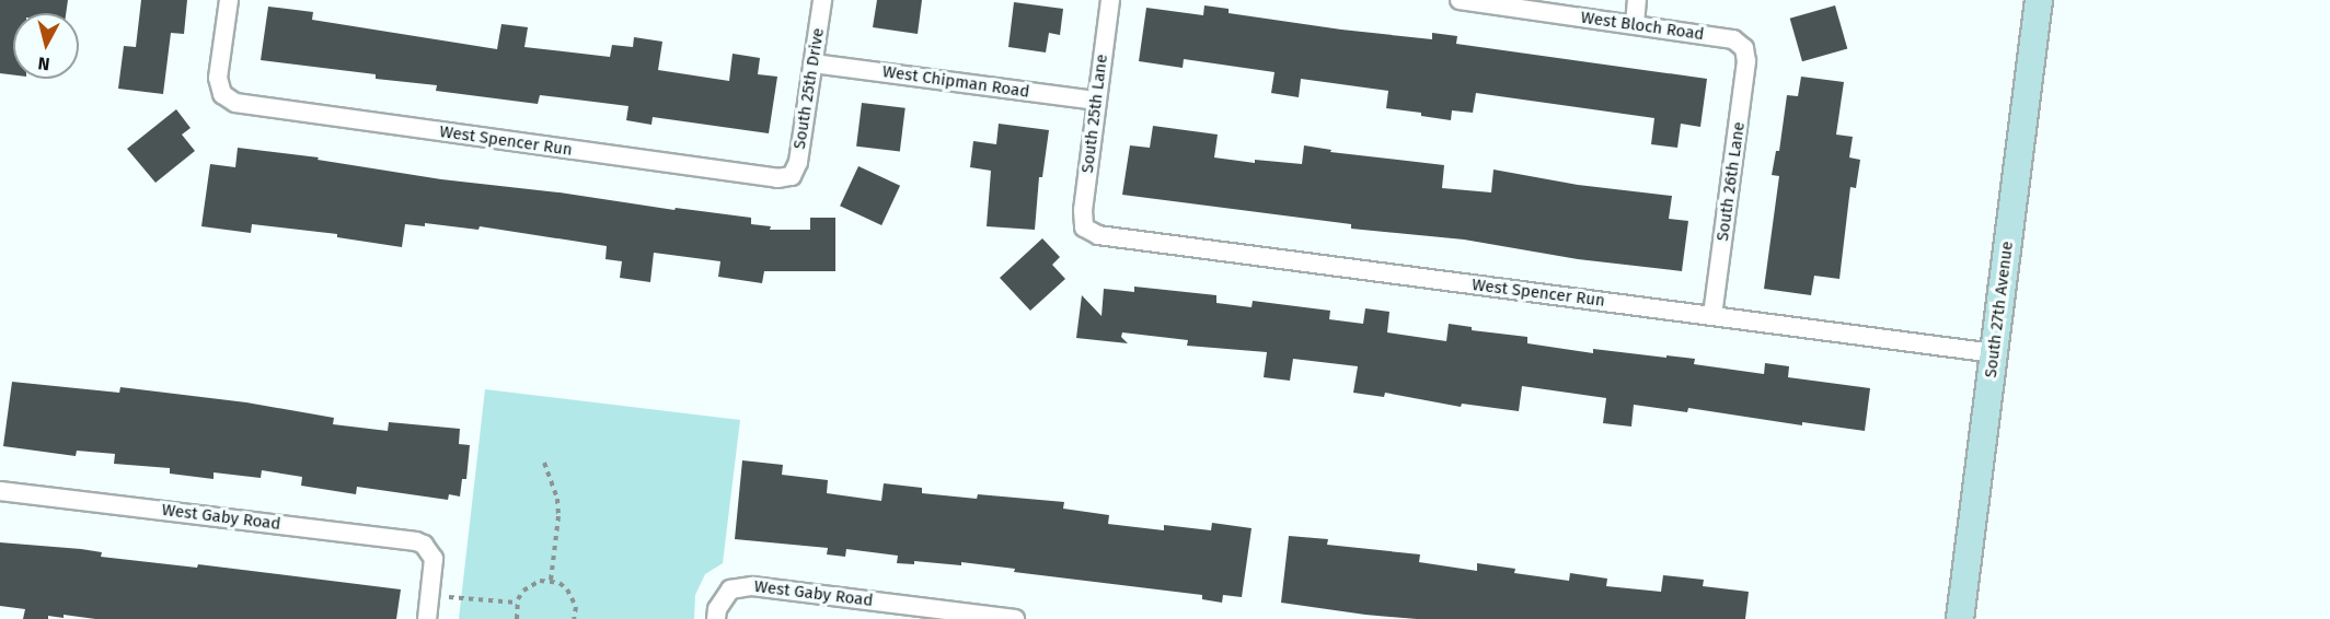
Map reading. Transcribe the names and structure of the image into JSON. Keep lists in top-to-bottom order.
{
  "streets": {
    "main road": ["South 27th Avenue"],
    "street": [
      "West Bloch Road",
      "West Chipman Road",
      "South 25th Drive",
      "South 25th Lane",
      "West Spencer Run",
      "South 26th Lane",
      "West Gaby Road"
    ]
  },
  "crossings": [
    ["West Bloch Road", "South 26th Lane"],
    ["West Chipman Road", "South 25th Drive"],
    ["West Chipman Road", "South 25th Lane"],
    ["South 25th Drive", "West Spencer Run"],
    ["South 25th Lane", "West Spencer Run"],
    ["West Spencer Run", "South 26th Lane"],
    ["West Spencer Run", "South 27th Avenue"]
  ],
  "north": "bottom"
}
